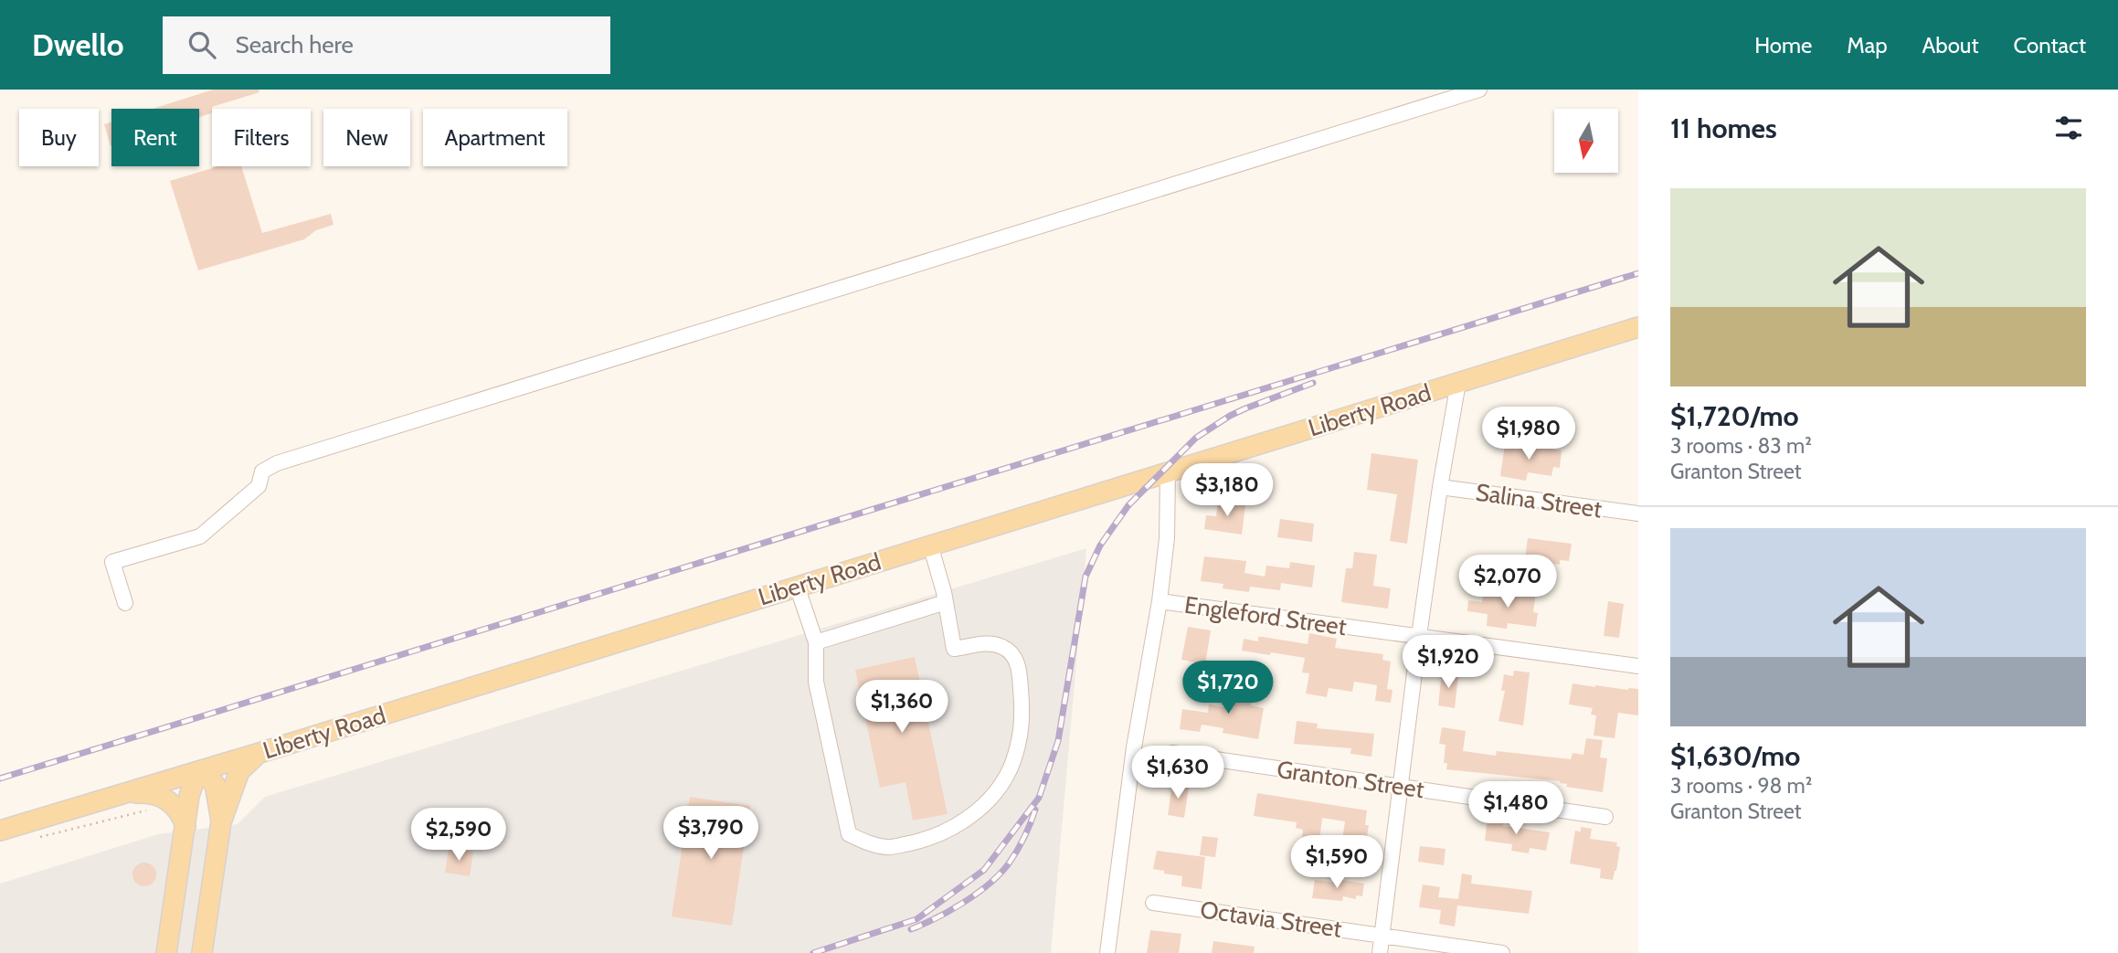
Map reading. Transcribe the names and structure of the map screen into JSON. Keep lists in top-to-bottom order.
{
  "streets": {
    "main road": ["Liberty Road"],
    "street": [
      "Salina Street",
      "Engleford Street",
      "Granton Street",
      "Octavia Street"
    ]
  },
  "north": "bottom",
  "page": {
    "header": "Dwello",
    "search": "Search here",
    "nav": [
      "Home",
      "Map",
      "About",
      "Contact"
    ],
    "heading": "11 homes",
    "chip": [
      "Buy",
      "Rent",
      "Filters",
      "New",
      "Apartment"
    ],
    "list": [
      {
        "name": "$1,720/mo",
        "note": "3 rooms · 83 m² · Granton Street"
      },
      {
        "name": "$1,630/mo",
        "note": "3 rooms · 98 m² · Granton Street"
      }
    ],
    "price": [
      "$1,980",
      "$3,180",
      "$2,070",
      "$1,920",
      "$1,720",
      "$1,360",
      "$1,630",
      "$1,480",
      "$3,790",
      "$2,590",
      "$1,590"
    ]
  }
}
